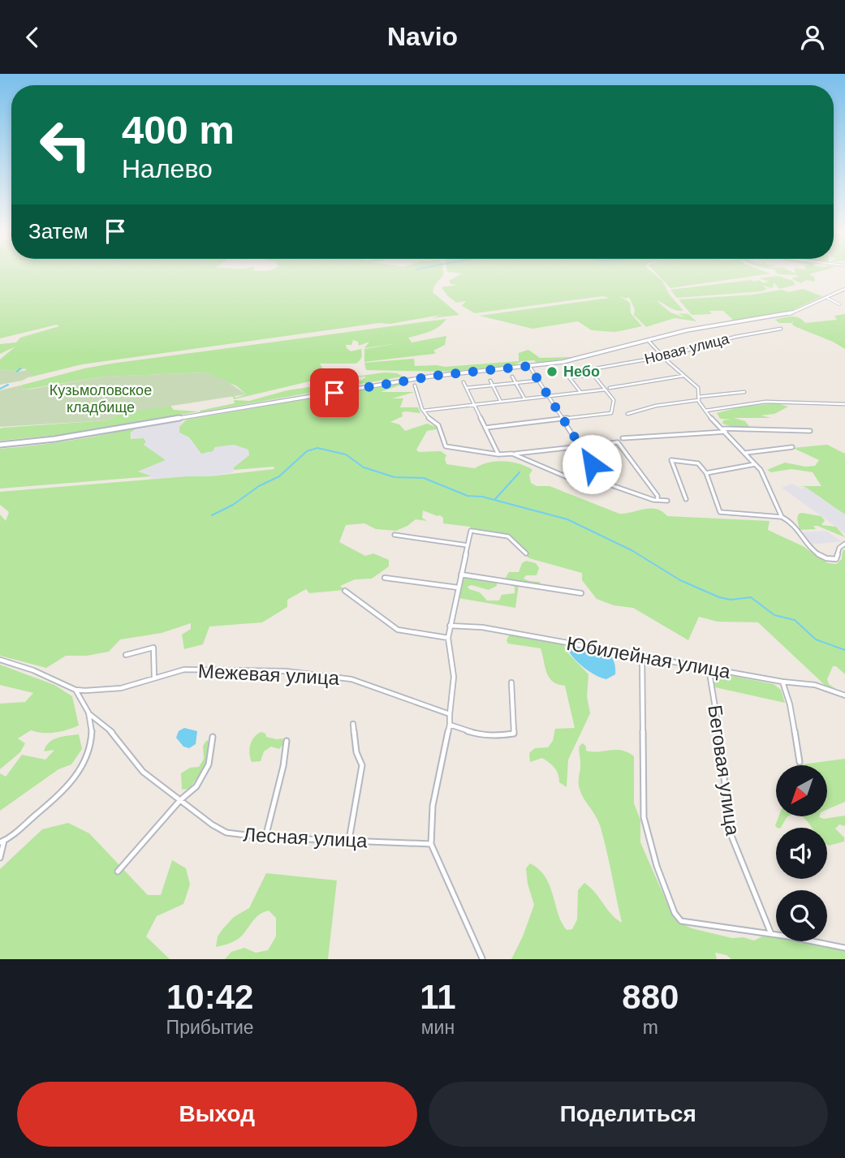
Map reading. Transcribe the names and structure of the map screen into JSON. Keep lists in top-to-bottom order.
{
  "streets": {
    "street": [
      "Новая улица",
      "Юбилейная улица",
      "Межевая улица",
      "Беговая улица",
      "Лесная улица"
    ]
  },
  "crossings": [
    ["Юбилейная улица", "Беговая улица"]
  ],
  "parks": ["Кузьмоловское кладбище"],
  "places": ["Небо"],
  "north": "bottom left",
  "page": {
    "header": "Navio",
    "turn": ["400 m", "Налево"],
    "then": "Затем",
    "eta": [
      "10:42",
      "Прибытие",
      "11",
      "мин",
      "880",
      "m"
    ],
    "buttons": ["Выход", "Поделиться"]
  }
}
